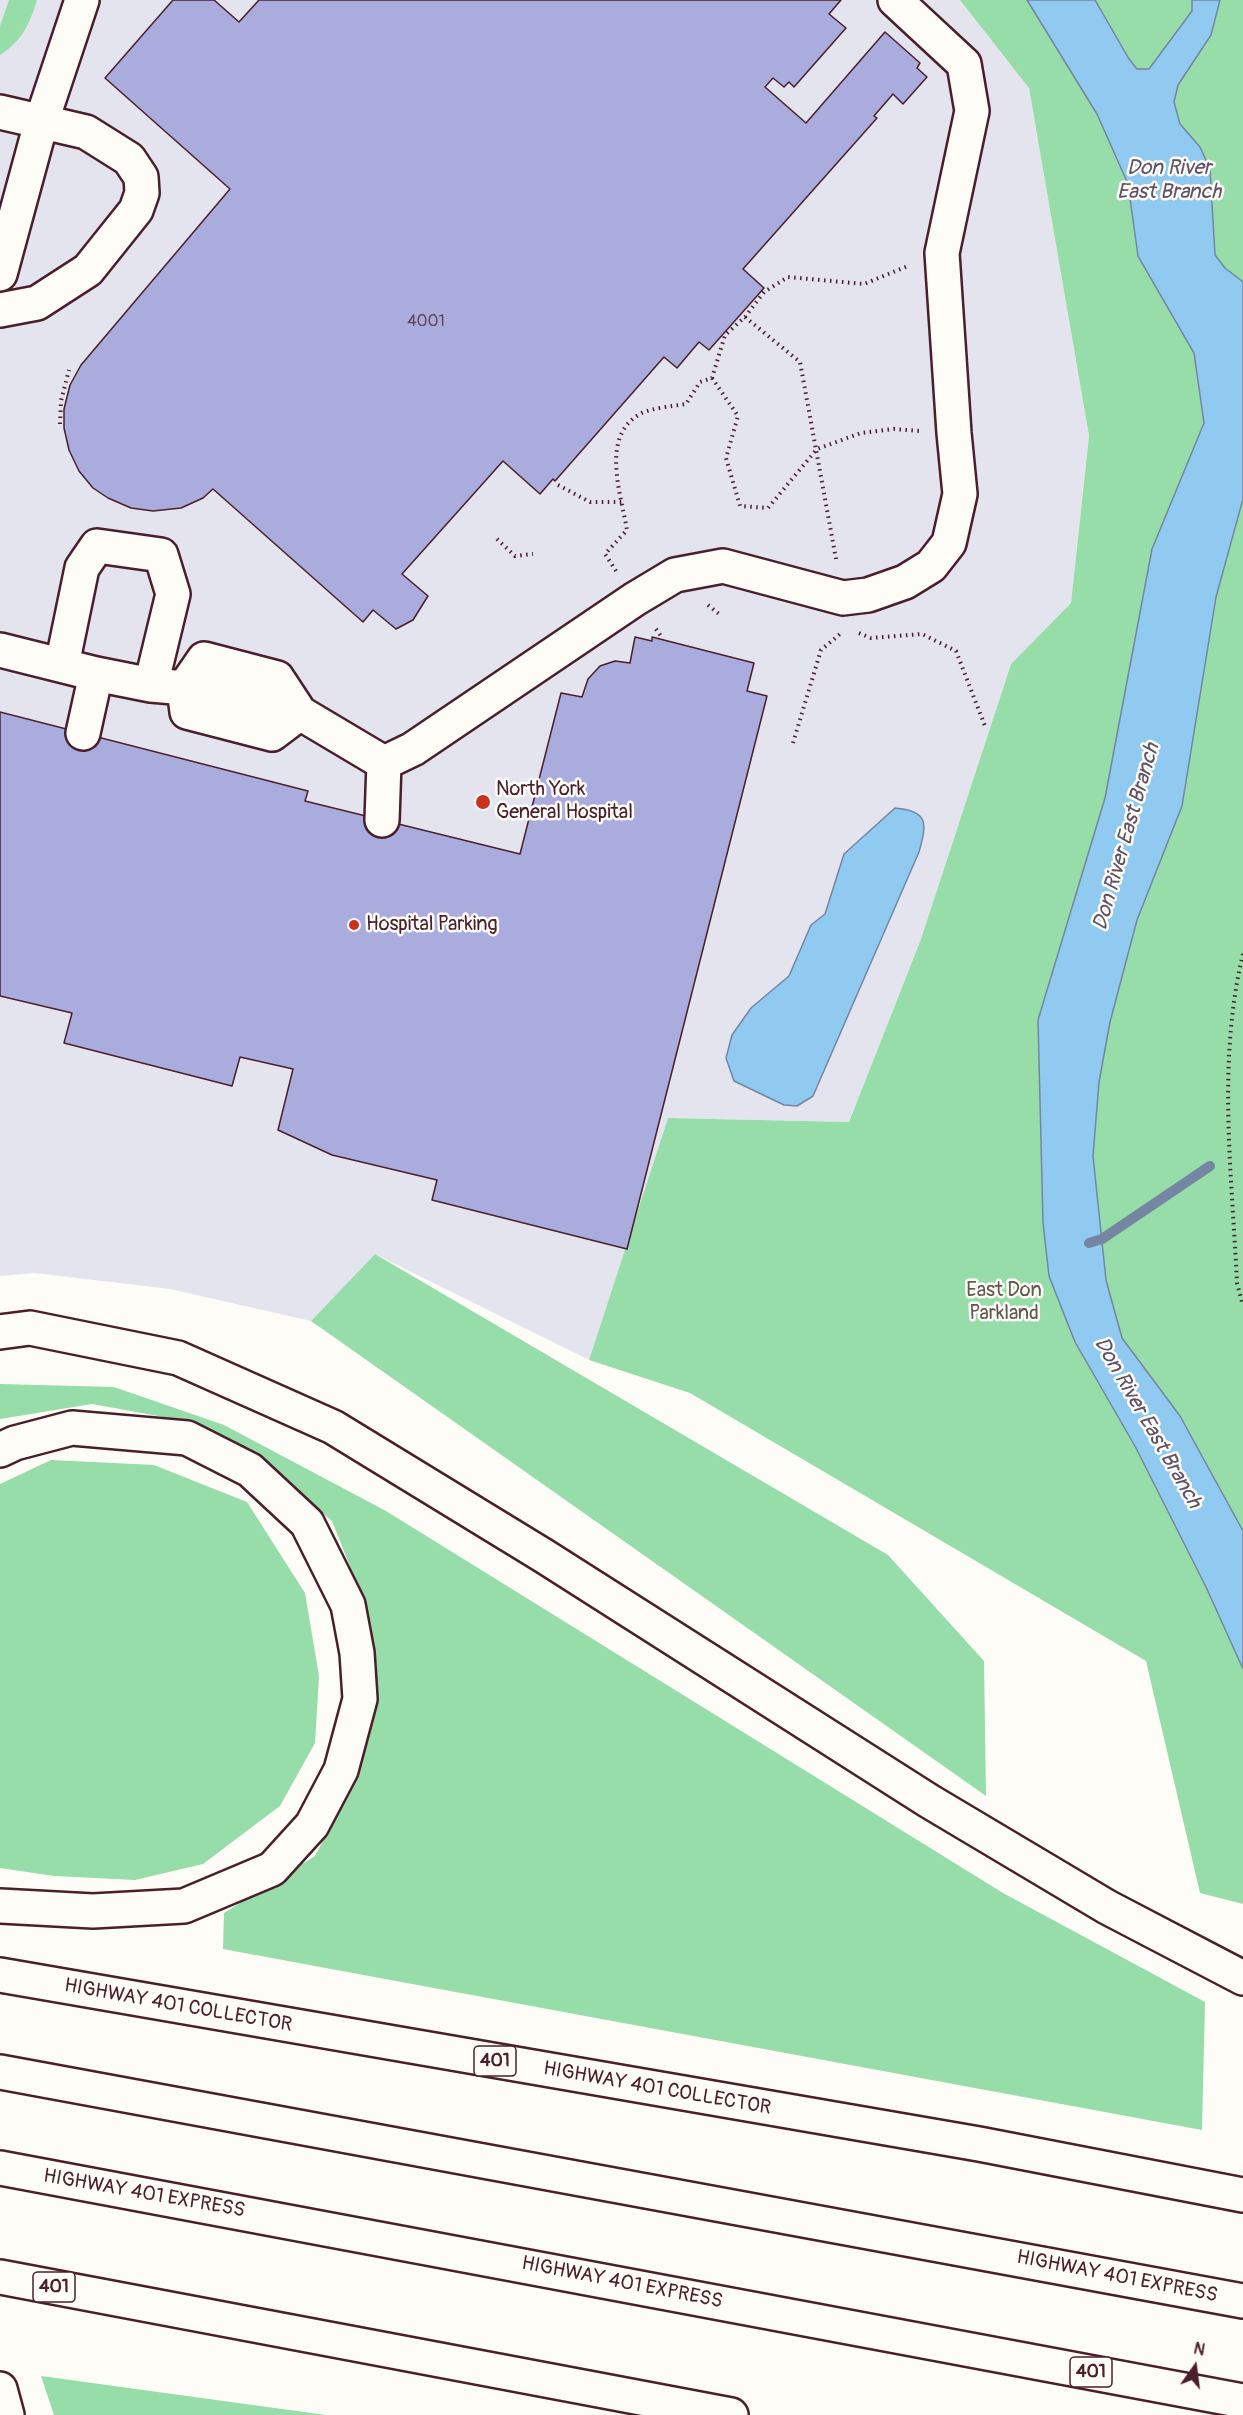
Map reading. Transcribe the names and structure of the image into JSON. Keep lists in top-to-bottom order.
{
  "streets": {
    "main road": ["HIGHWAY 401 COLLECTOR", "401", "HIGHWAY 401 EXPRESS"]
  },
  "water": ["Don River East Branch"],
  "parks": ["East Don Parkland"],
  "places": ["North York General Hospital", "Hospital Parking"],
  "house_numbers": ["4001"],
  "north": "top"
}
